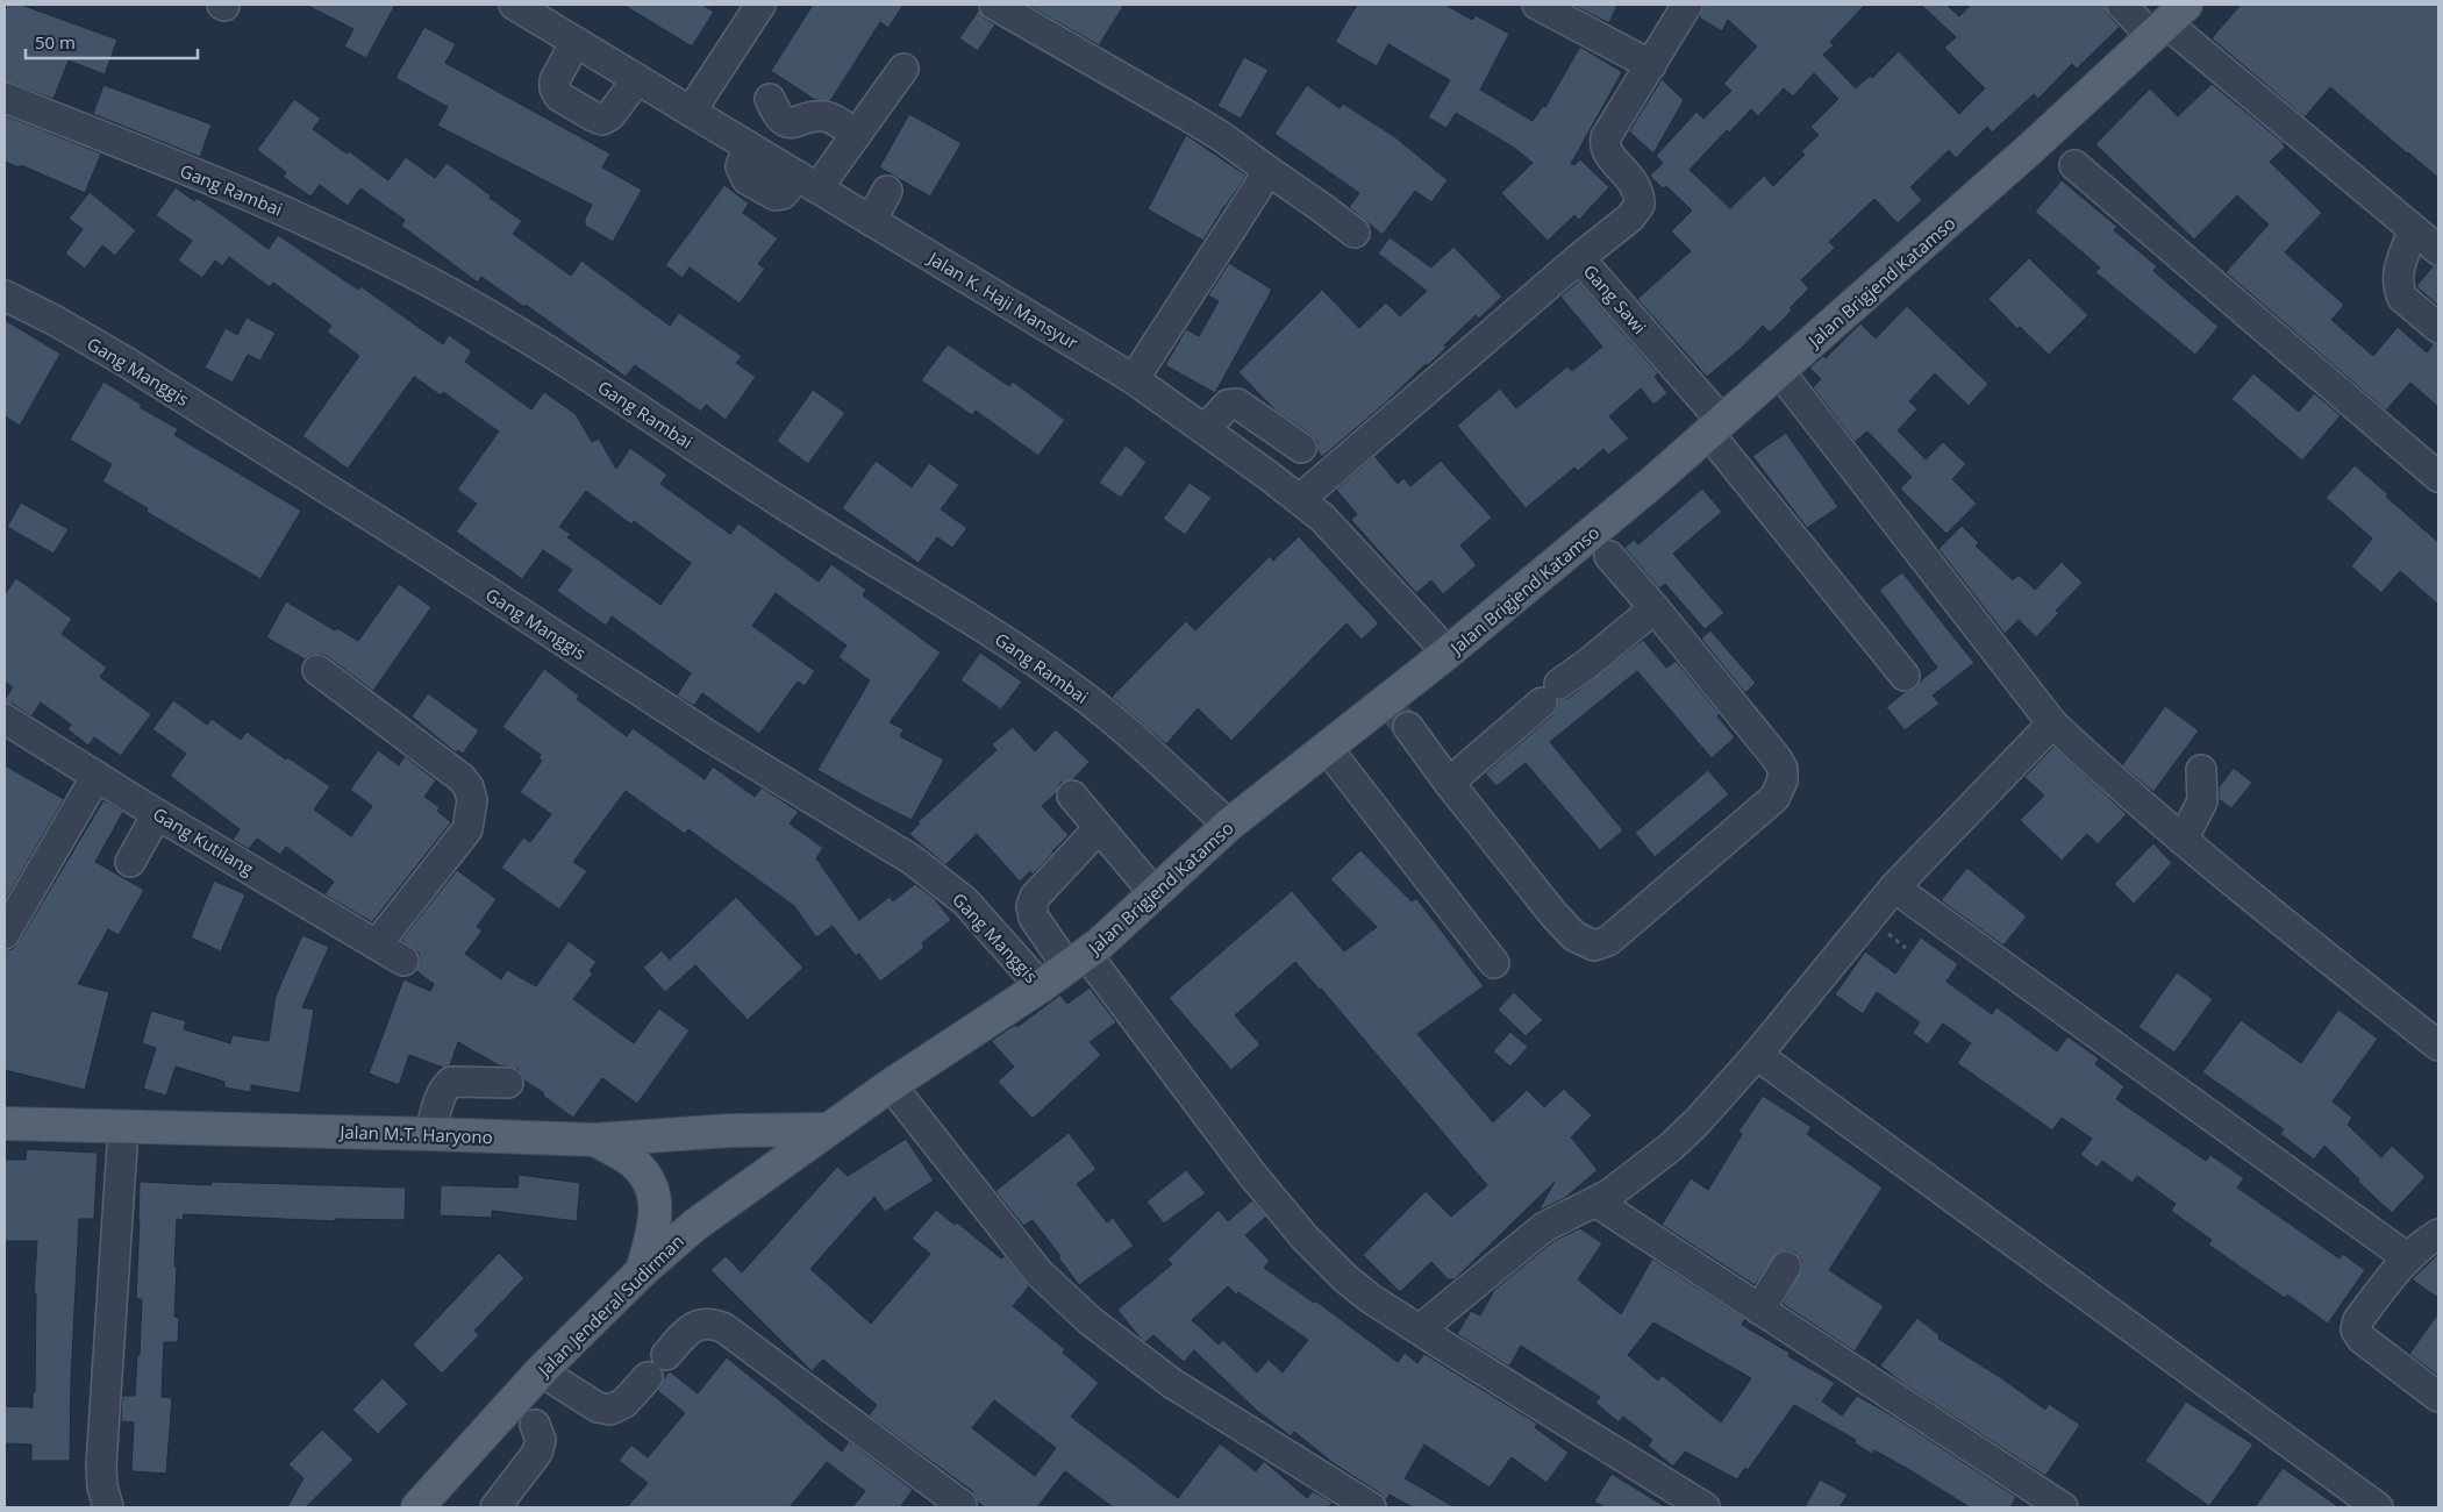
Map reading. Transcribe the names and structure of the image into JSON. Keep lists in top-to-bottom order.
{
  "streets": {
    "main road": ["Jalan Brigjend Katamso", "Jalan M.T. Haryono", "Jalan Jenderal Sudirman"],
    "street": [
      "Gang Rambai",
      "Gang Sawi",
      "Jalan K. Haji Mansyur",
      "Gang Manggis",
      "Gang Kutilang"
    ]
  },
  "crossings": [
    ["Gang Rambai", "Jalan Brigjend Katamso"],
    ["Jalan Brigjend Katamso", "Gang Sawi"],
    ["Jalan Brigjend Katamso", "Jalan K. Haji Mansyur"],
    ["Jalan Brigjend Katamso", "Gang Manggis"],
    ["Jalan Brigjend Katamso", "Jalan M.T. Haryono"],
    ["Jalan Brigjend Katamso", "Jalan Jenderal Sudirman"],
    ["Jalan M.T. Haryono", "Jalan Jenderal Sudirman"]
  ],
  "scale_bar": "50 m"
}
